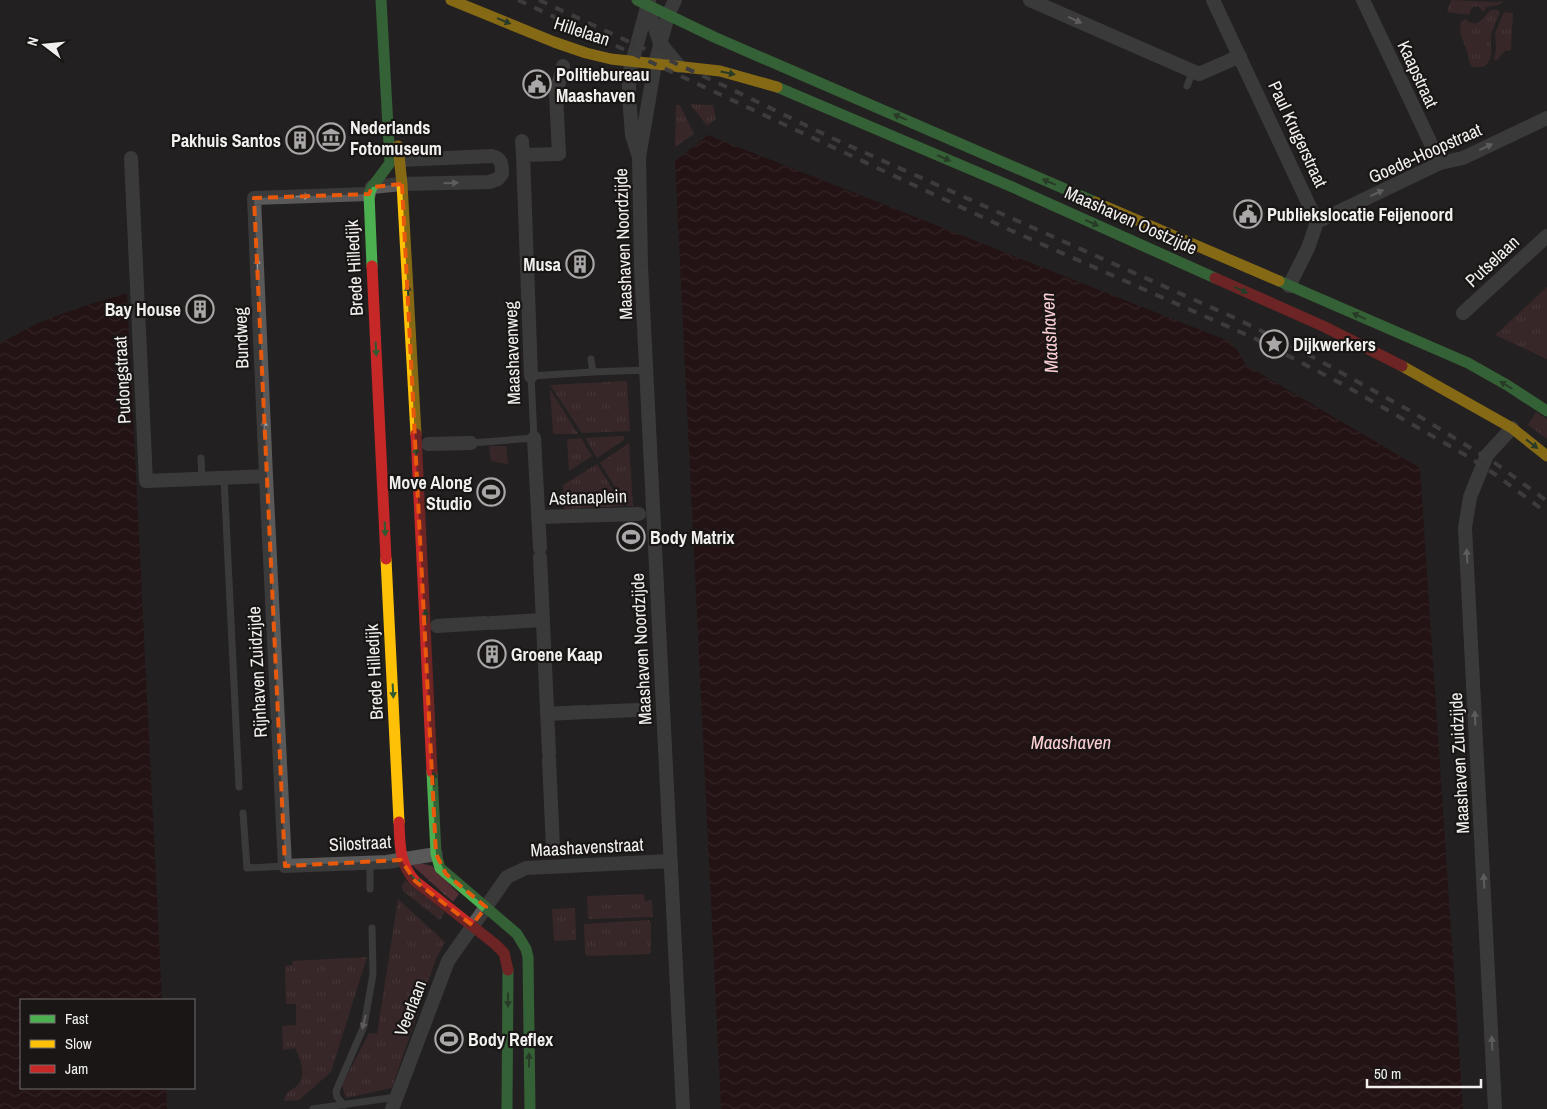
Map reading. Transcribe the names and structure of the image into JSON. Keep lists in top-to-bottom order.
{
  "streets": {
    "street": [
      "Hillelaan",
      "Kaapstraat",
      "Paul Krugerstraat",
      "Goede-Hoopstraat",
      "Maashaven Oostzijde",
      "Maashaven Noordzijde",
      "Putselaan",
      "Brede Hilledijk",
      "Bundweg",
      "Maashavenweg",
      "Pudongstraat",
      "Astanaplein",
      "Rijnhaven Zuidzijde",
      "Maashaven Zuidzijde",
      "Silostraat",
      "Maashavenstraat",
      "Veerlaan"
    ]
  },
  "crossings": [
    ["Hillelaan", "Maashaven Oostzijde"],
    ["Hillelaan", "Maashaven Noordzijde"],
    ["Kaapstraat", "Goede-Hoopstraat"],
    ["Paul Krugerstraat", "Goede-Hoopstraat"],
    ["Maashaven Oostzijde", "Maashaven Noordzijde"],
    ["Maashaven Oostzijde", "Maashaven Zuidzijde"],
    ["Maashaven Noordzijde", "Maashavenstraat"],
    ["Brede Hilledijk", "Bundweg"],
    ["Brede Hilledijk", "Silostraat"],
    ["Bundweg", "Pudongstraat"],
    ["Bundweg", "Rijnhaven Zuidzijde"],
    ["Maashavenweg", "Astanaplein"],
    ["Pudongstraat", "Rijnhaven Zuidzijde"],
    ["Rijnhaven Zuidzijde", "Silostraat"],
    ["Maashavenstraat", "Veerlaan"]
  ],
  "one_way": ["Hillelaan", "Goede-Hoopstraat", "Maashaven Zuidzijde"],
  "water": ["Maashaven"],
  "places": {
    "public building": ["Politiebureau Maashaven", "Publiekslocatie Feijenoord"],
    "museum": ["Nederlands Fotomuseum"],
    "building": [
      "Pakhuis Santos",
      "Musa",
      "Bay House",
      "Groene Kaap"
    ],
    "place": ["Dijkwerkers"],
    "sports": ["Move Along Studio", "Body Matrix", "Body Reflex"]
  },
  "legend": ["Fast", "Slow", "Jam"],
  "scale_bar": "50 m",
  "north": "left"
}
